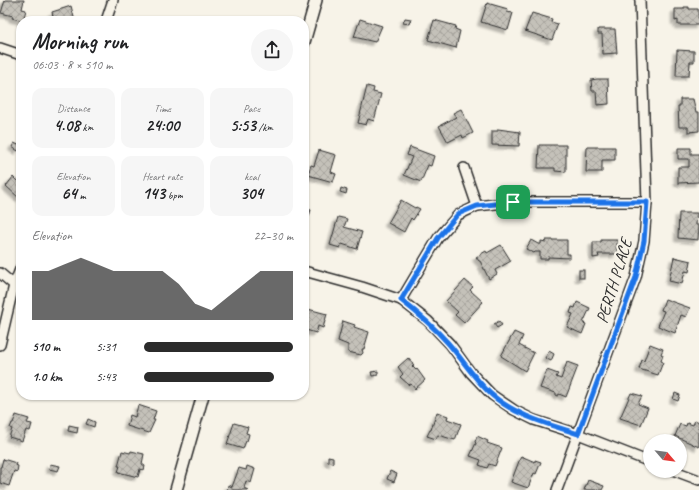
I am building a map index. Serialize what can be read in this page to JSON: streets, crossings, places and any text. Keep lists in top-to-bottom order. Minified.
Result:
{"streets":{"street":["PERTH PLACE"]},"north":"bottom right","page":{"heading":["Morning run","06:03 · 8 × 510 m"],"stats":[["Distance","4.08 km"],["Time","24:00"],["Pace","5:53 /km"],["Elevation","64 m"],["Heart rate","143 bpm"],["kcal","304"]],"chart":["Elevation","22–30 m"],"list":[{"name":"510 m","note":"5:31"},{"name":"1.0 km","note":"5:43"}]}}
